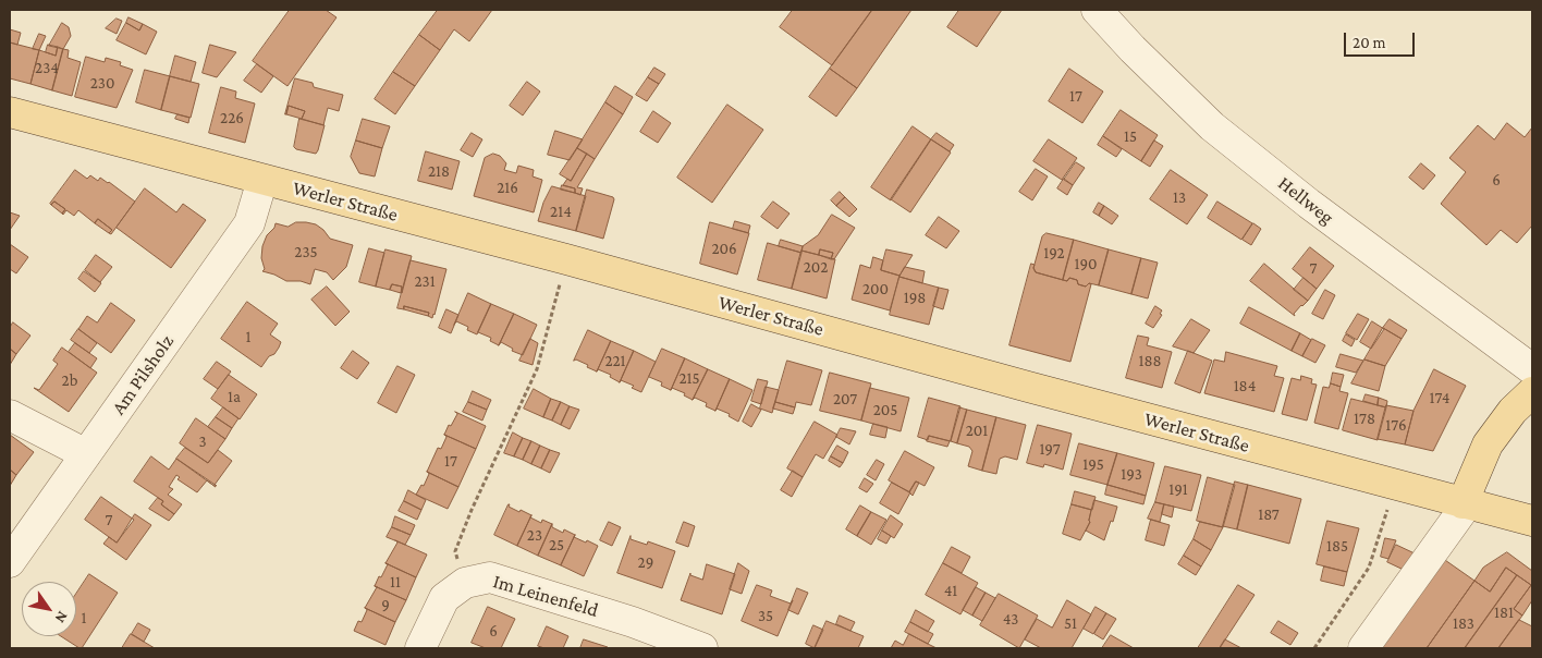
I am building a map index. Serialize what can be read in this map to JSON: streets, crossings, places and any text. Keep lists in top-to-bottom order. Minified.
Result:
{"streets":{"main road":["Werler Straße"],"street":["Hellweg","Am Pilsholz","Im Leinenfeld"]},"crossings":[["Werler Straße","Am Pilsholz"]],"house_numbers":["234","230","17","226","15","218","6","216","13","214","206","235","192","190","202","7","231","200","198","1","221","188","215","2b","184","1a","174","207","205","178","176","201","3","197","17","195","193","191","187","7","23","25","185","29","11","41","9","181","35","1","43","51","183","6"],"scale_bar":"20 m","north":"bottom right"}
